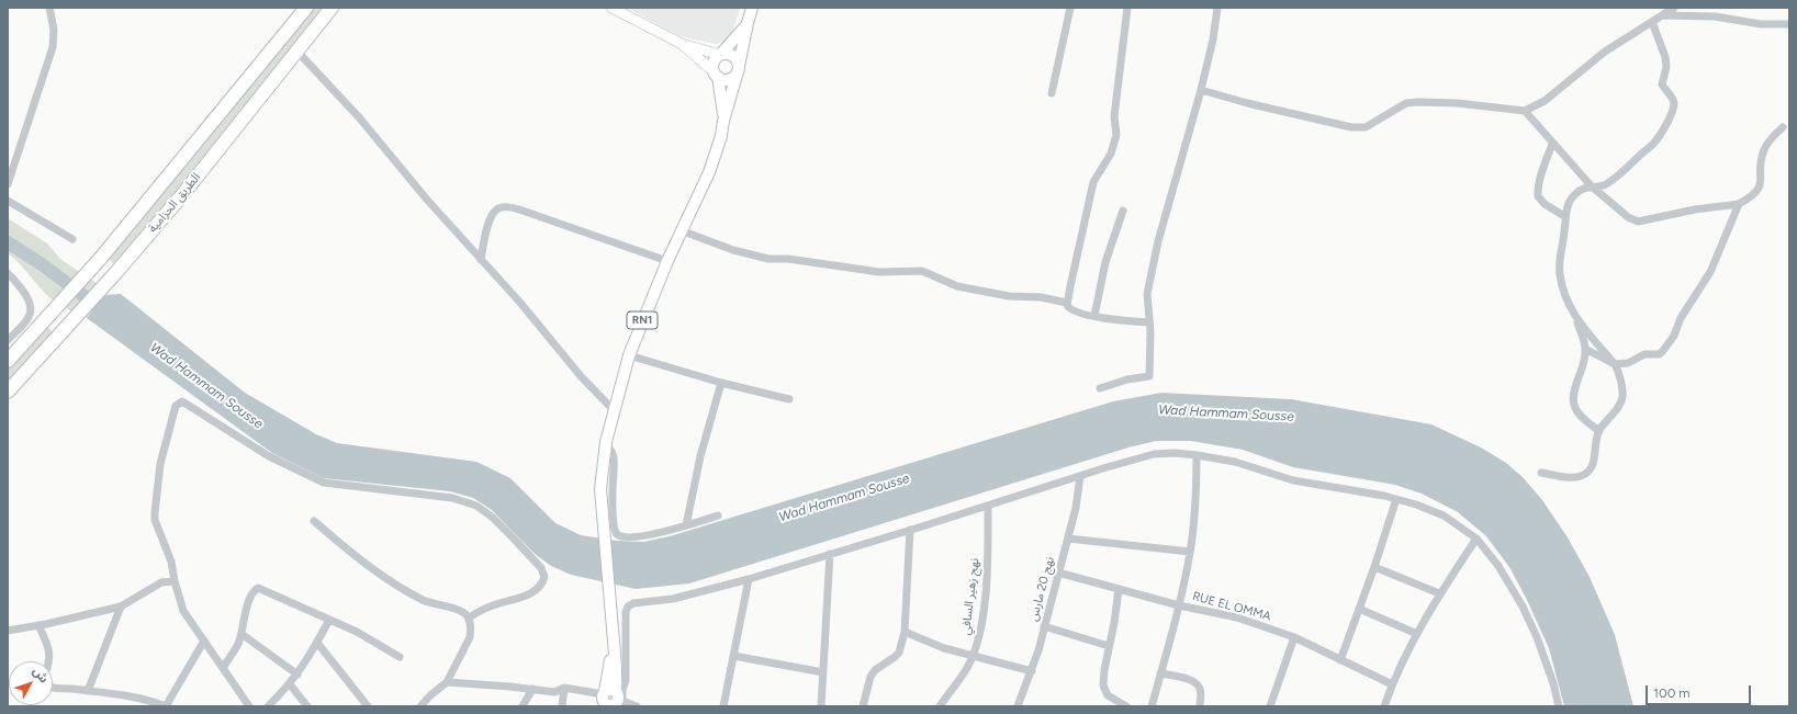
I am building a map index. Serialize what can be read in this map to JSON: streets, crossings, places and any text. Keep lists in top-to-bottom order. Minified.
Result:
{"streets":{"highway":["الطريق الحزامية"],"main road":["RN1"],"street":["نهج 20 مارس","نهج زهير السافي","RUE EL OMMA"]},"crossings":[["نهج 20 مارس","RUE EL OMMA"]],"water":["Wad Hammam Sousse"],"scale_bar":"100 m","north":"top right"}
